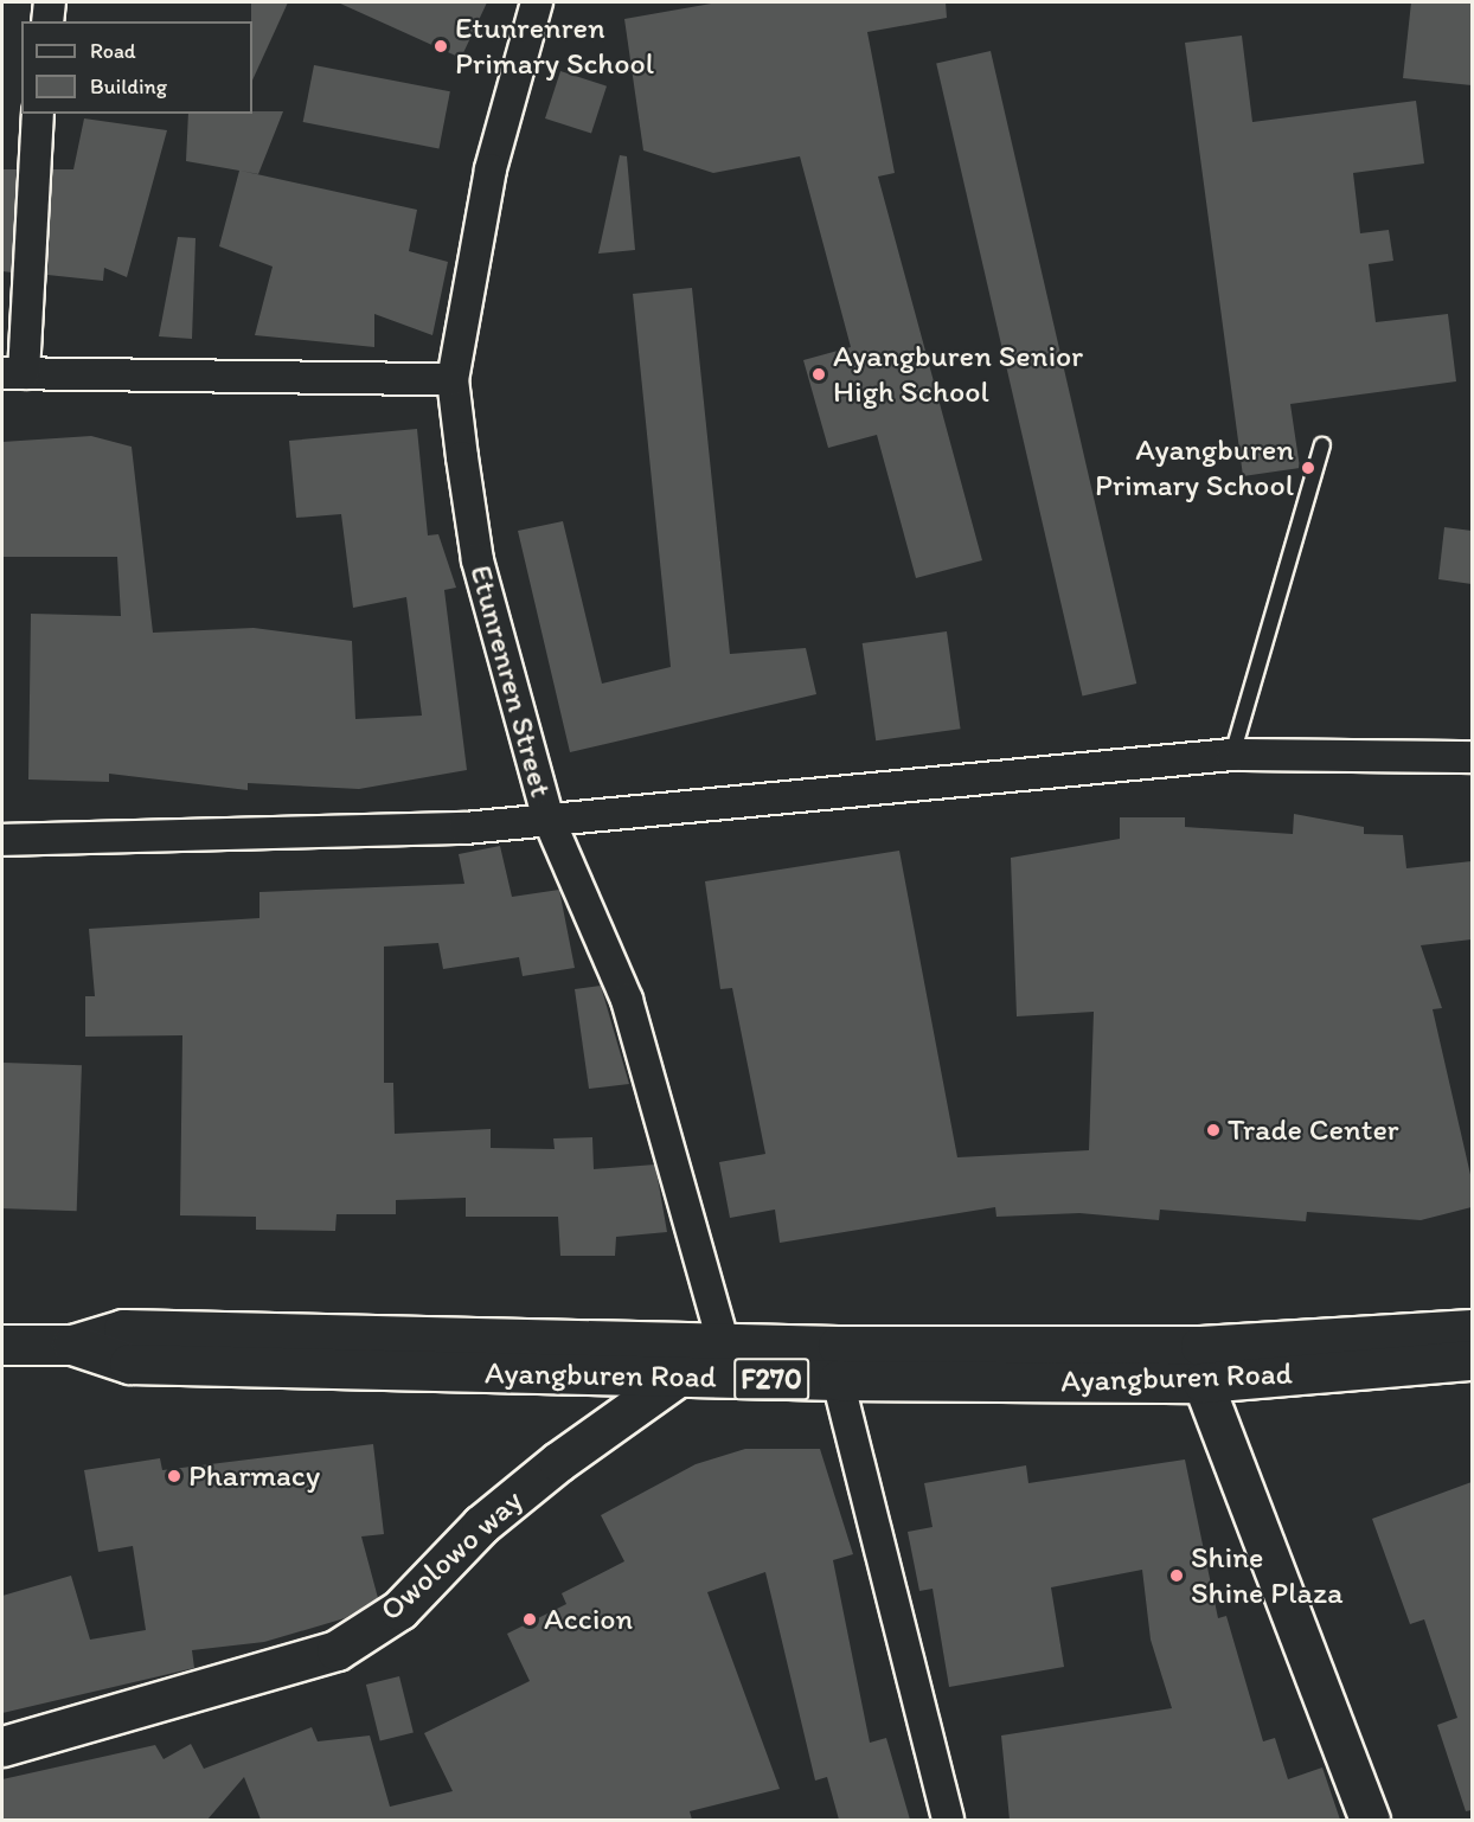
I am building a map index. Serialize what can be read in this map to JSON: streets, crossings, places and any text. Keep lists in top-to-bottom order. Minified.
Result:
{"streets":{"main road":["Ayangburen Road","F270","Owolowo way"],"street":["Etunrenren Street"]},"crossings":[["Etunrenren Street","Ayangburen Road"],["Ayangburen Road","Owolowo way"]],"places":["Etunrenren Primary School","Ayangburen Senior High School","Ayangburen Primary School","Trade Center","Pharmacy","Shine Shine Plaza","Accion"],"legend":["Road","Building"]}
